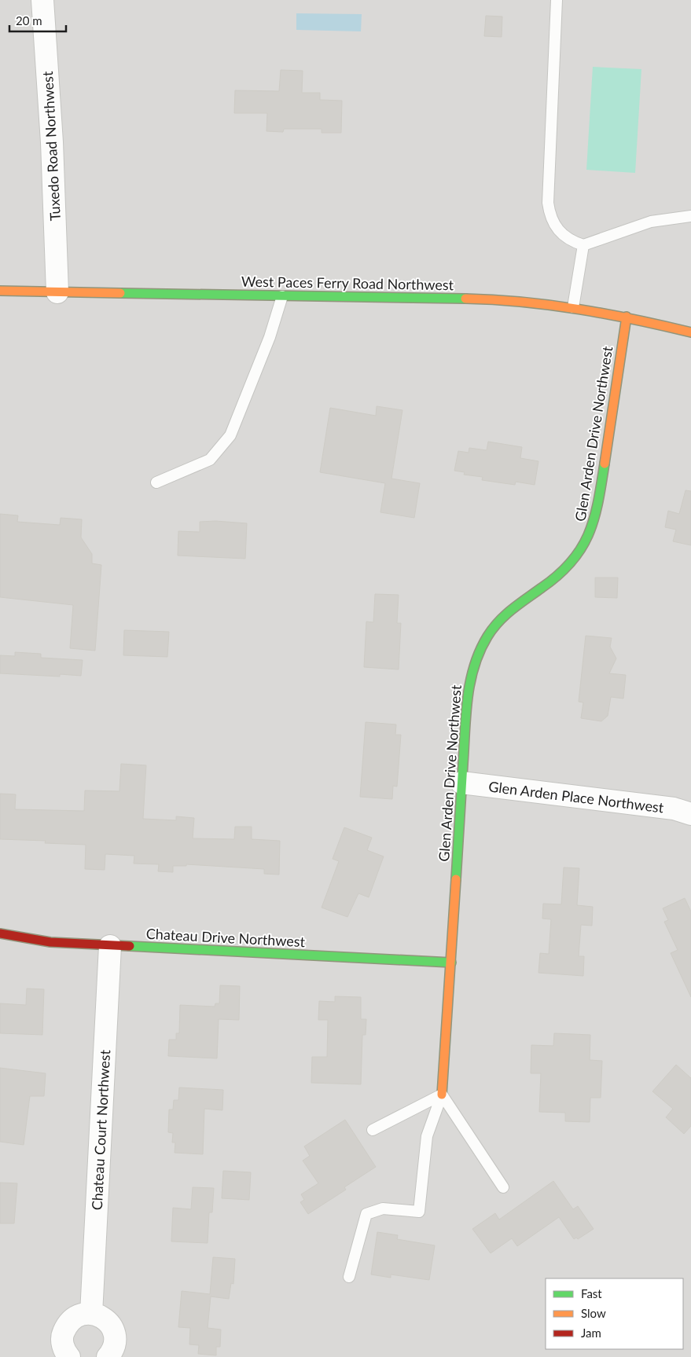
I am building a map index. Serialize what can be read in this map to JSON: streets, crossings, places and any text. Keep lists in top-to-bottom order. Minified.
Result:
{"streets":{"street":["Tuxedo Road Northwest","West Paces Ferry Road Northwest","Glen Arden Drive Northwest","Glen Arden Place Northwest","Chateau Drive Northwest","Chateau Court Northwest"]},"crossings":[["Tuxedo Road Northwest","West Paces Ferry Road Northwest"],["West Paces Ferry Road Northwest","Glen Arden Drive Northwest"],["Glen Arden Drive Northwest","Glen Arden Place Northwest"],["Glen Arden Drive Northwest","Chateau Drive Northwest"],["Chateau Drive Northwest","Chateau Court Northwest"]],"legend":["Fast","Slow","Jam"],"scale_bar":"20 m"}
